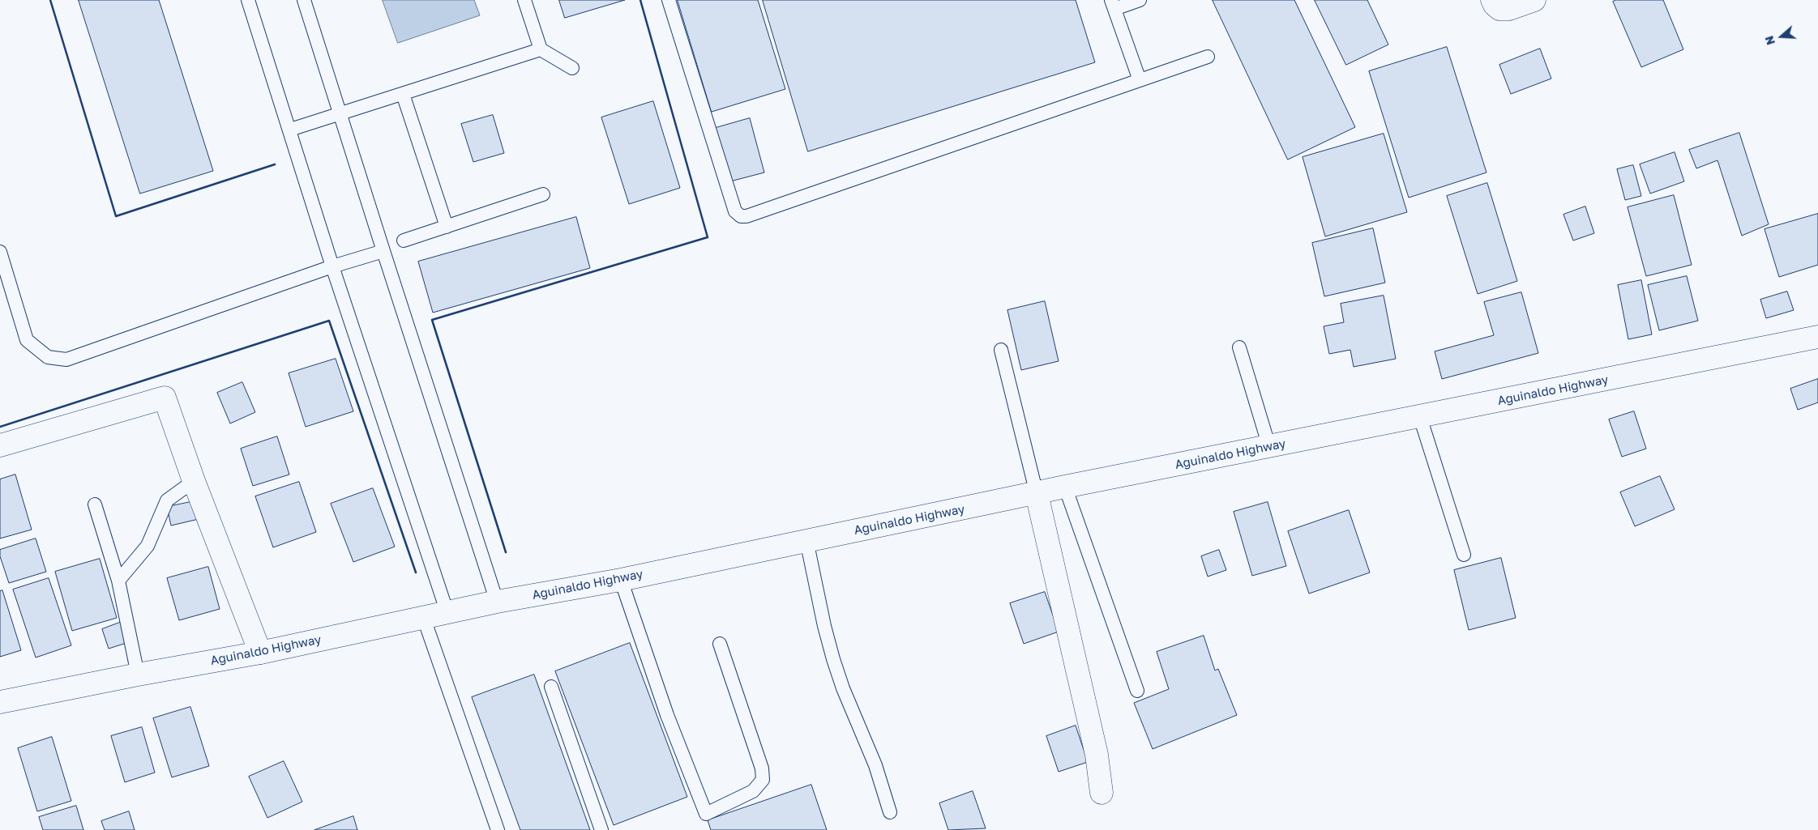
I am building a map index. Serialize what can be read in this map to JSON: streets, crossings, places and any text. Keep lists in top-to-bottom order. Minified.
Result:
{"streets":{"main road":["Aguinaldo Highway"]},"north":"left"}
